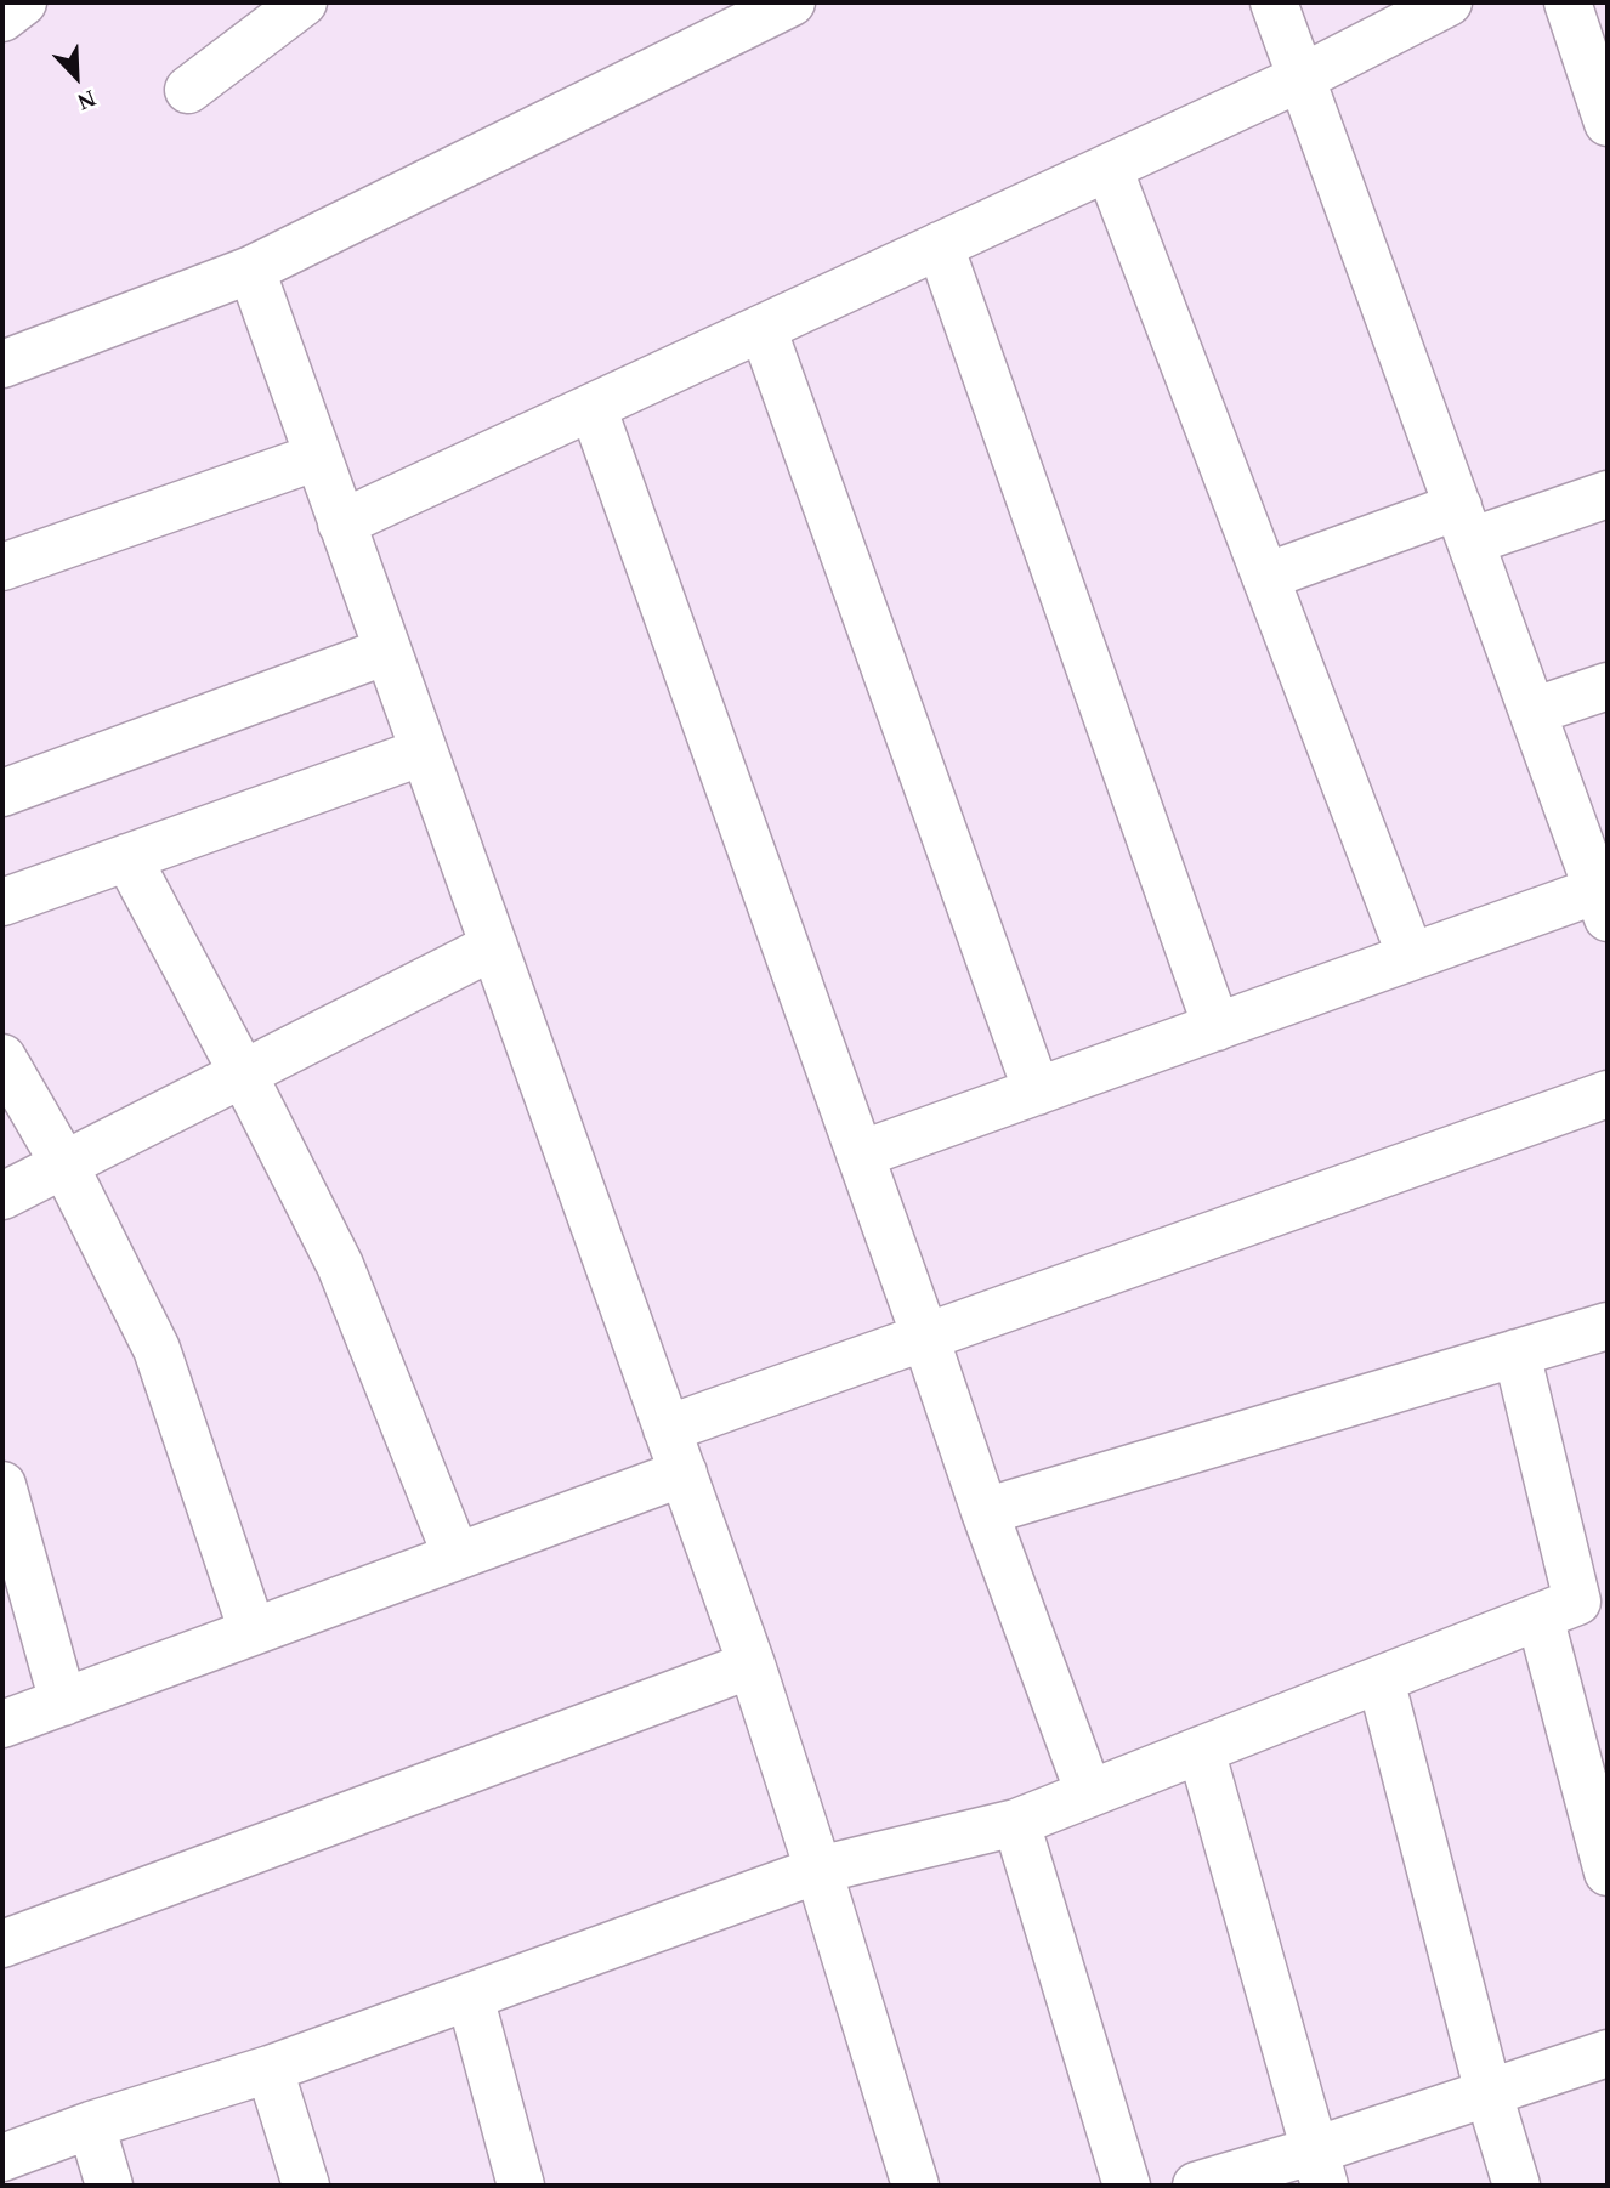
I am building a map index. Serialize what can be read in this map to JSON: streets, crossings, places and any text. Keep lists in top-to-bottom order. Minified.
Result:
{"north":"bottom right"}
